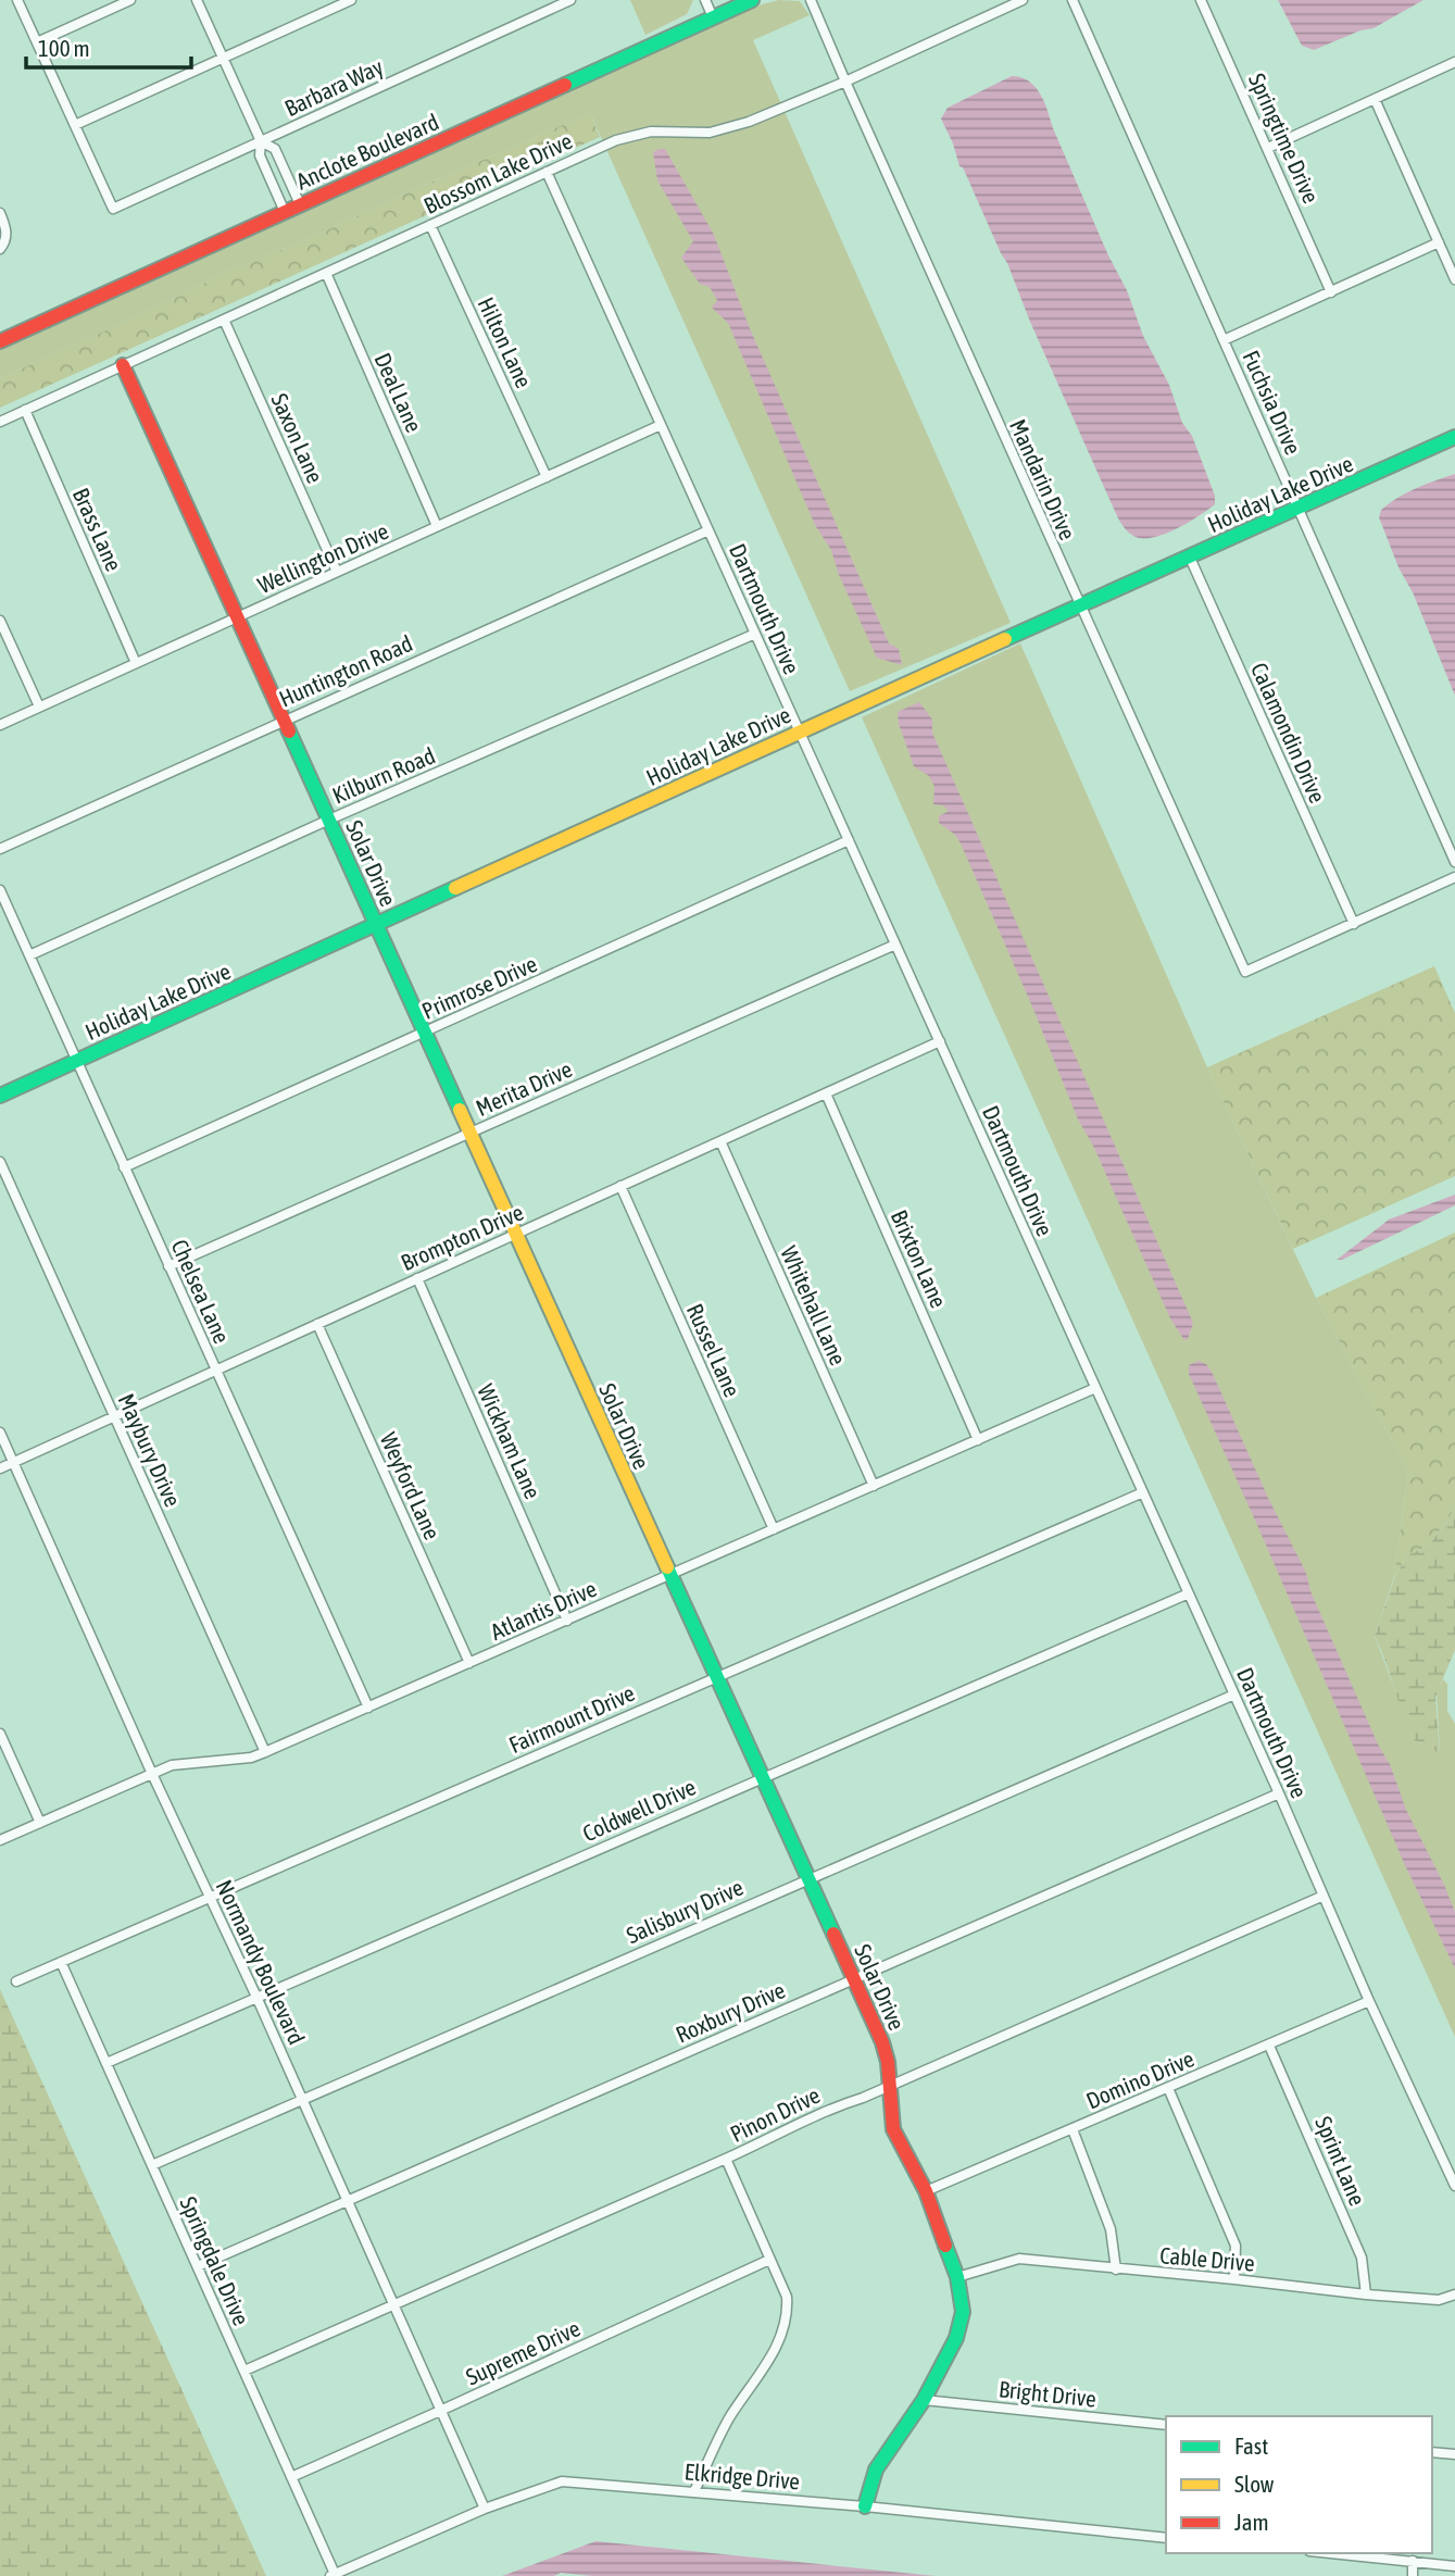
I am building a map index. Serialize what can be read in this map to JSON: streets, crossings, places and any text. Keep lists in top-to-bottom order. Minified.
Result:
{"streets":{"street":["Barbara Way","Springtime Drive","Anclote Boulevard","Blossom Lake Drive","Hilton Lane","Deal Lane","Fuchsia Drive","Saxon Lane","Mandarin Drive","Holiday Lake Drive","Brass Lane","Wellington Drive","Dartmouth Drive","Huntington Road","Calamondin Drive","Kilburn Road","Solar Drive","Primrose Drive","Merita Drive","Brompton Drive","Brixton Lane","Chelsea Lane","Whitehall Lane","Russel Lane","Wickham Lane","Maybury Drive","Weyford Lane","Atlantis Drive","Fairmount Drive","Coldwell Drive","Salisbury Drive","Normandy Boulevard","Roxbury Drive","Domino Drive","Pinon Drive","Sprint Lane","Cable Drive","Springdale Drive","Supreme Drive","Bright Drive","Elkridge Drive"]},"crossings":[["Blossom Lake Drive","Hilton Lane"],["Blossom Lake Drive","Deal Lane"],["Blossom Lake Drive","Saxon Lane"],["Blossom Lake Drive","Mandarin Drive"],["Blossom Lake Drive","Brass Lane"],["Blossom Lake Drive","Dartmouth Drive"],["Blossom Lake Drive","Solar Drive"],["Hilton Lane","Wellington Drive"],["Deal Lane","Wellington Drive"],["Fuchsia Drive","Holiday Lake Drive"],["Saxon Lane","Wellington Drive"],["Mandarin Drive","Holiday Lake Drive"],["Mandarin Drive","Calamondin Drive"],["Holiday Lake Drive","Dartmouth Drive"],["Holiday Lake Drive","Calamondin Drive"],["Holiday Lake Drive","Solar Drive"],["Holiday Lake Drive","Chelsea Lane"],["Brass Lane","Wellington Drive"],["Wellington Drive","Dartmouth Drive"],["Wellington Drive","Solar Drive"],["Dartmouth Drive","Huntington Road"],["Dartmouth Drive","Kilburn Road"],["Dartmouth Drive","Primrose Drive"],["Dartmouth Drive","Merita Drive"],["Dartmouth Drive","Brompton Drive"],["Dartmouth Drive","Atlantis Drive"],["Dartmouth Drive","Fairmount Drive"],["Dartmouth Drive","Coldwell Drive"],["Dartmouth Drive","Salisbury Drive"],["Dartmouth Drive","Roxbury Drive"],["Dartmouth Drive","Domino Drive"],["Dartmouth Drive","Pinon Drive"],["Huntington Road","Solar Drive"],["Kilburn Road","Solar Drive"],["Kilburn Road","Chelsea Lane"],["Solar Drive","Primrose Drive"],["Solar Drive","Merita Drive"],["Solar Drive","Brompton Drive"],["Solar Drive","Atlantis Drive"],["Solar Drive","Fairmount Drive"],["Solar Drive","Coldwell Drive"],["Solar Drive","Salisbury Drive"],["Solar Drive","Roxbury Drive"],["Solar Drive","Domino Drive"],["Solar Drive","Pinon Drive"],["Solar Drive","Cable Drive"],["Solar Drive","Bright Drive"],["Solar Drive","Elkridge Drive"],["Primrose Drive","Chelsea Lane"],["Merita Drive","Chelsea Lane"],["Brompton Drive","Brixton Lane"],["Brompton Drive","Chelsea Lane"],["Brompton Drive","Whitehall Lane"],["Brompton Drive","Russel Lane"],["Brompton Drive","Wickham Lane"],["Brompton Drive","Maybury Drive"],["Brompton Drive","Weyford Lane"],["Brompton Drive","Normandy Boulevard"],["Brixton Lane","Atlantis Drive"],["Chelsea Lane","Atlantis Drive"],["Whitehall Lane","Atlantis Drive"],["Russel Lane","Atlantis Drive"],["Wickham Lane","Atlantis Drive"],["Maybury Drive","Atlantis Drive"],["Weyford Lane","Atlantis Drive"],["Atlantis Drive","Normandy Boulevard"],["Fairmount Drive","Normandy Boulevard"],["Fairmount Drive","Springdale Drive"],["Coldwell Drive","Normandy Boulevard"],["Coldwell Drive","Springdale Drive"],["Salisbury Drive","Normandy Boulevard"],["Salisbury Drive","Springdale Drive"],["Normandy Boulevard","Roxbury Drive"],["Normandy Boulevard","Pinon Drive"],["Normandy Boulevard","Supreme Drive"],["Normandy Boulevard","Elkridge Drive"],["Roxbury Drive","Springdale Drive"],["Domino Drive","Sprint Lane"],["Pinon Drive","Springdale Drive"],["Sprint Lane","Cable Drive"],["Springdale Drive","Supreme Drive"],["Springdale Drive","Elkridge Drive"]],"legend":["Fast","Slow","Jam"],"scale_bar":"100 m"}
